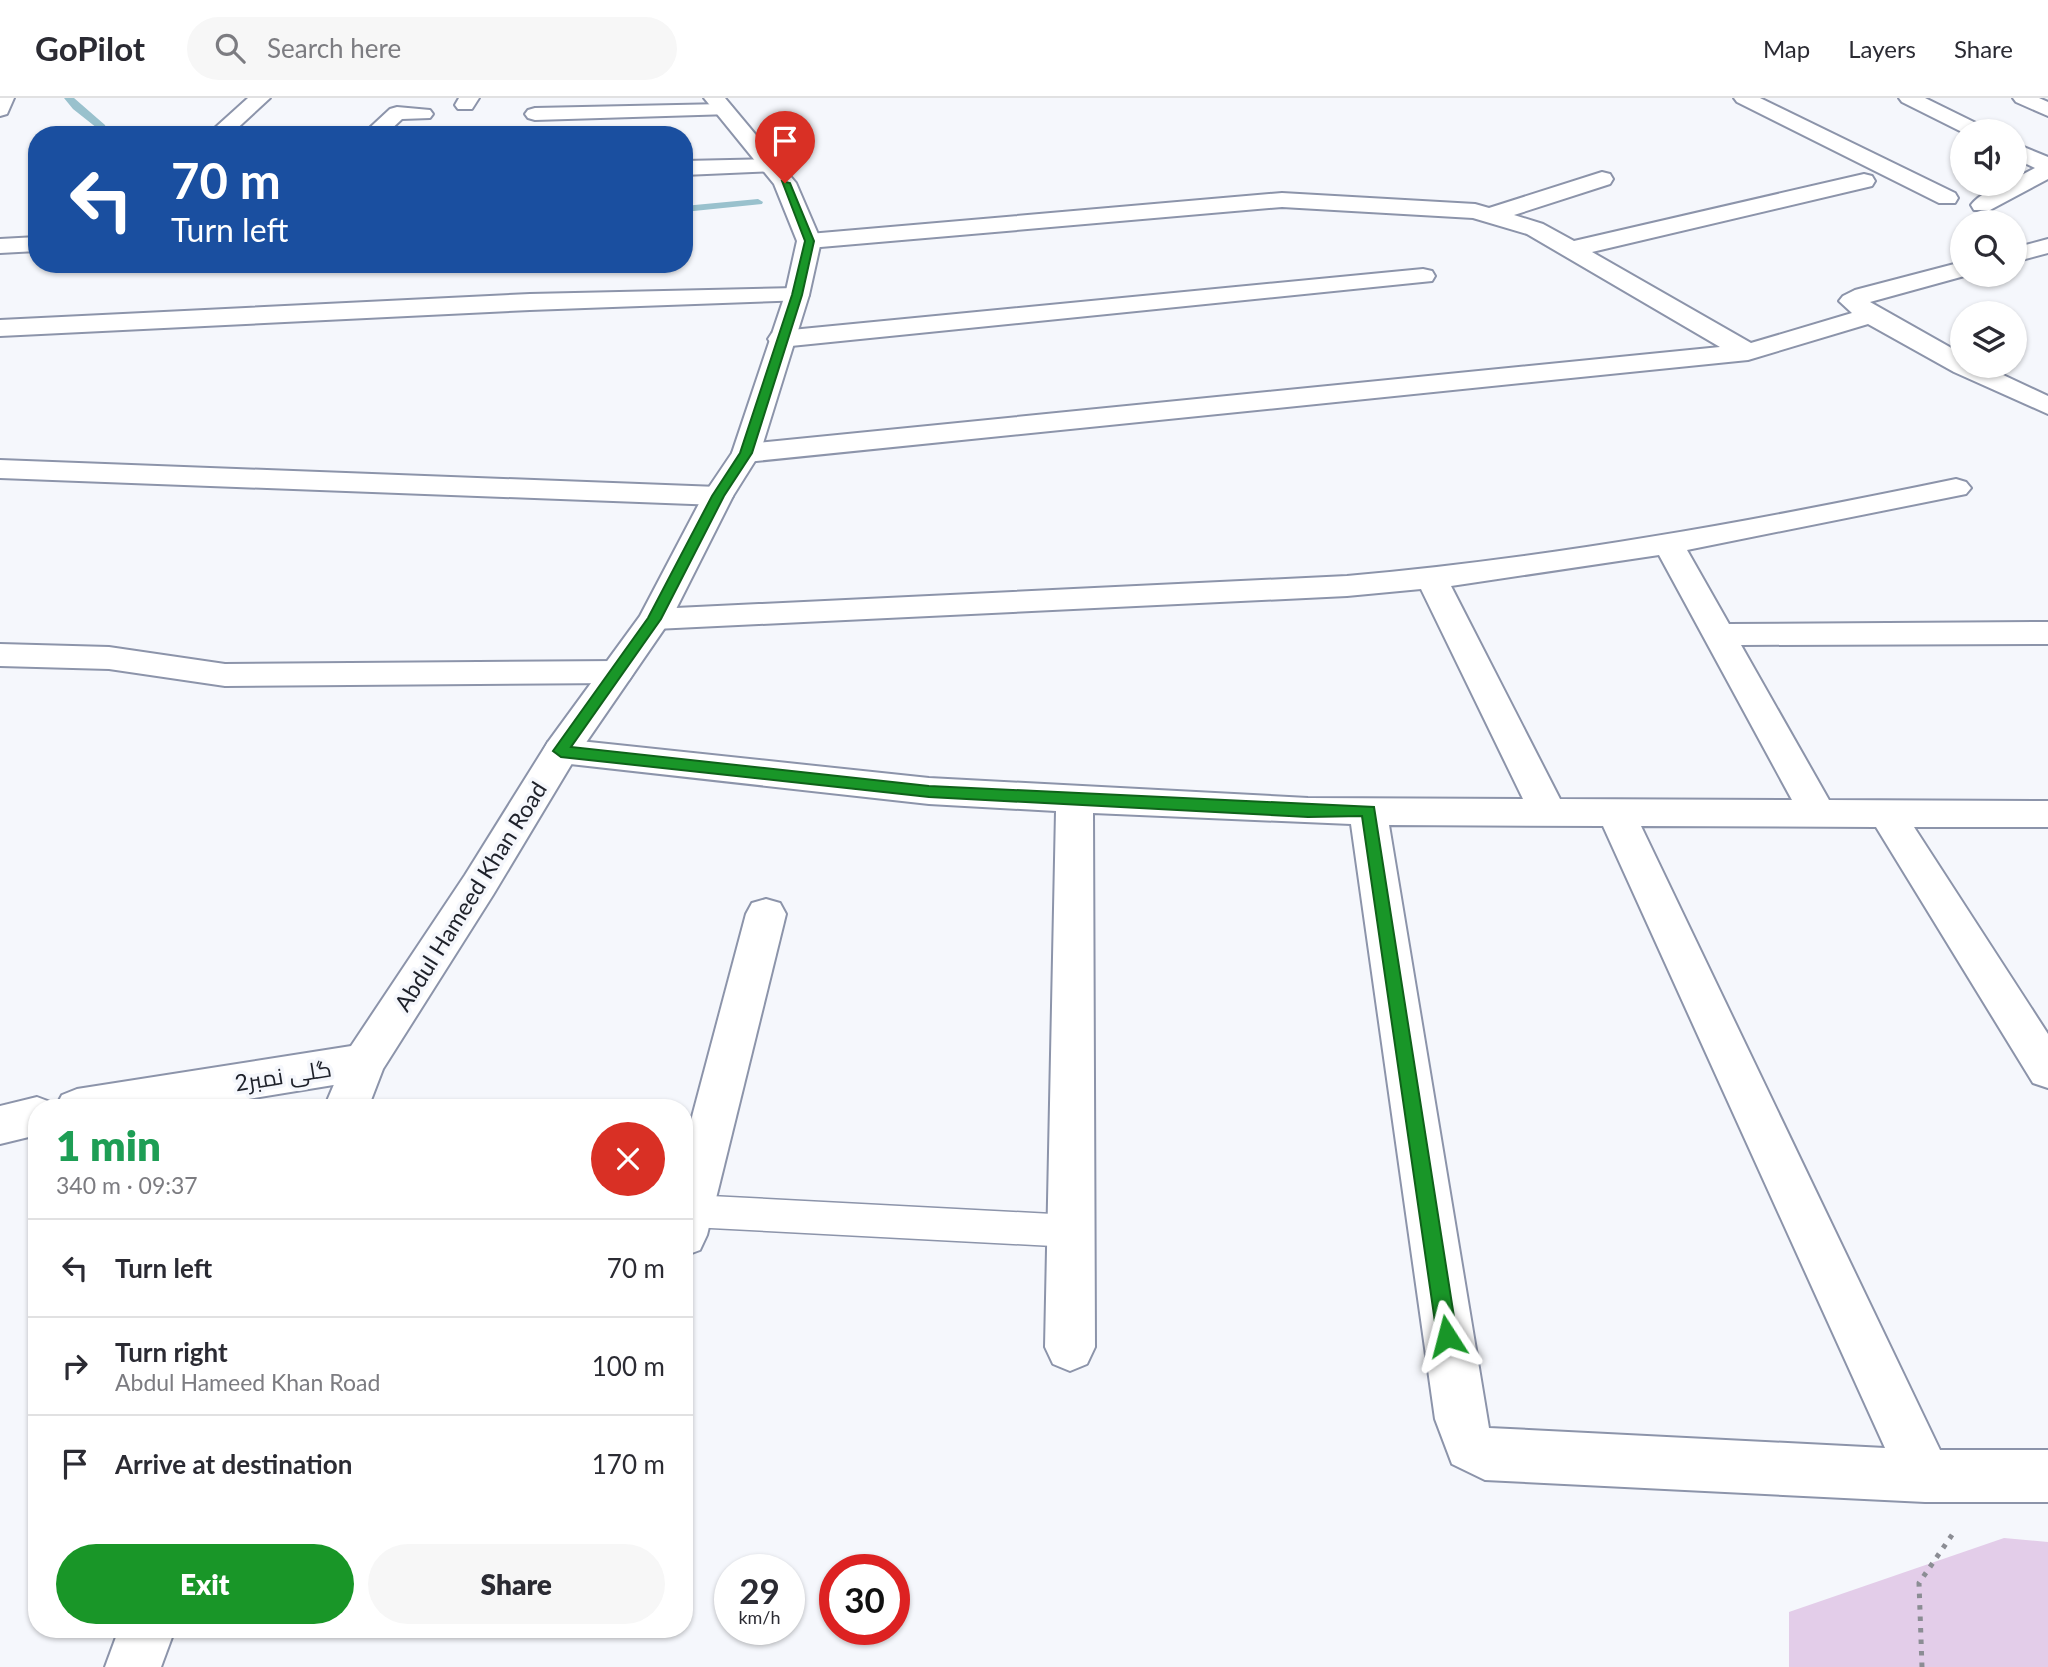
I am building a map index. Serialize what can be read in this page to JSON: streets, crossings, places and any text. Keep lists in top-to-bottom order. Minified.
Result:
{"streets":{"street":["Abdul Hameed Khan Road","گلی نمبر2"]},"crossings":[["Abdul Hameed Khan Road","گلی نمبر2"]],"page":{"header":"GoPilot","search":"Search here","nav":["Map","Layers","Share"],"turn":["70 m","Turn left"],"heading":["1 min","340 m · 09:37"],"list":[{"name":"Turn left","value":"70 m"},{"name":"Turn right","note":"Abdul Hameed Khan Road","value":"100 m"},{"name":"Arrive at destination","value":"170 m"}],"buttons":["Exit","Share"],"speed":"29 km/h","limit":"30"}}
